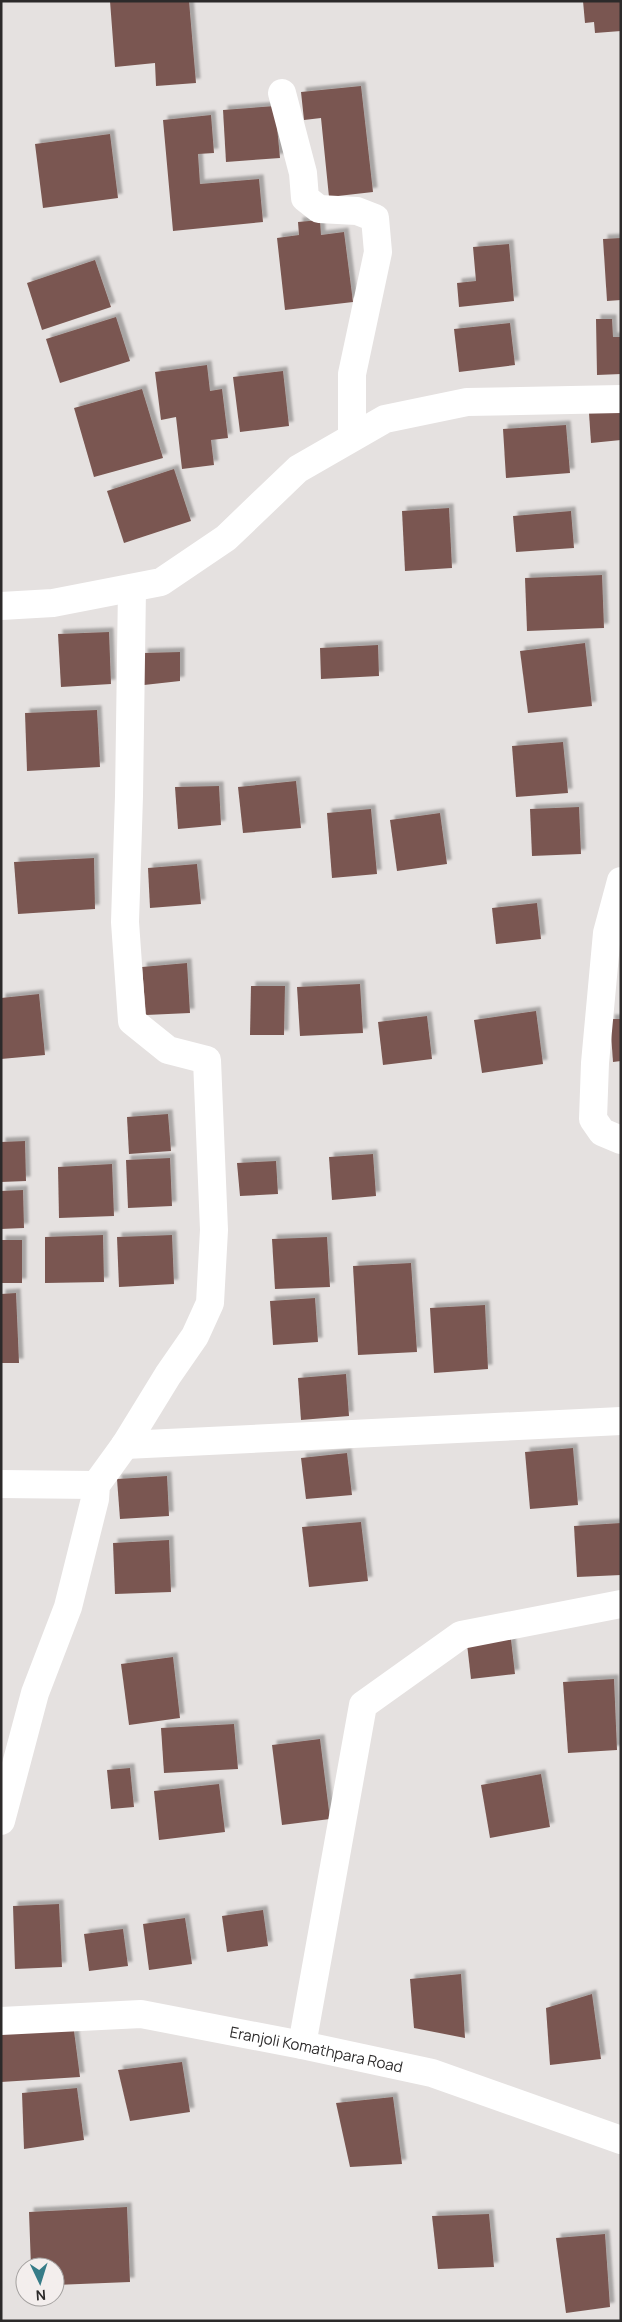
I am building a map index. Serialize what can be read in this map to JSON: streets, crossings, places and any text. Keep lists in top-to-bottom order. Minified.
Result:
{"streets":{"street":["Eranjoli Komathpara Road"]},"north":"bottom"}
